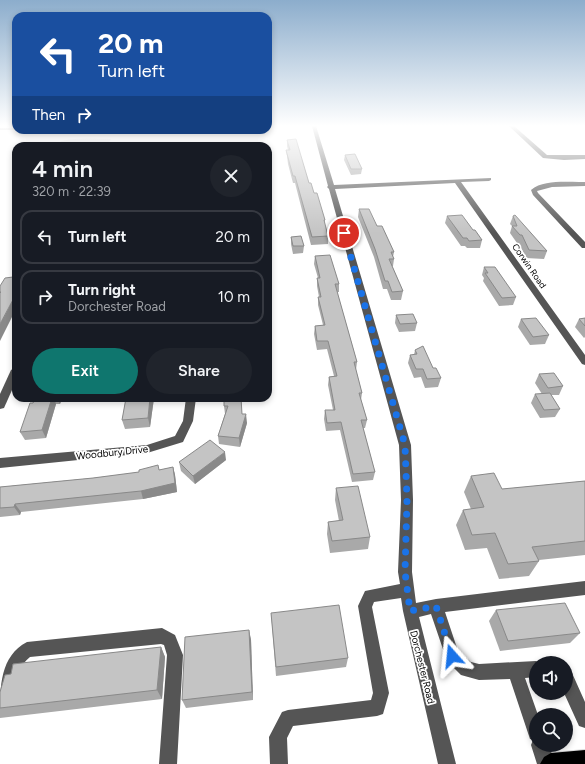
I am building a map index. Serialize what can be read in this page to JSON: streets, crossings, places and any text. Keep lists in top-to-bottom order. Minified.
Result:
{"streets":{"street":["Corwin Road","Woodbury Drive","Dorchester Road"]},"page":{"turn":["20 m","Turn left"],"then":"Then","heading":["4 min","320 m · 22:39"],"list":[{"name":"Turn left","value":"20 m"},{"name":"Turn right","note":"Dorchester Road","value":"10 m"}],"buttons":["Exit","Share"]}}
